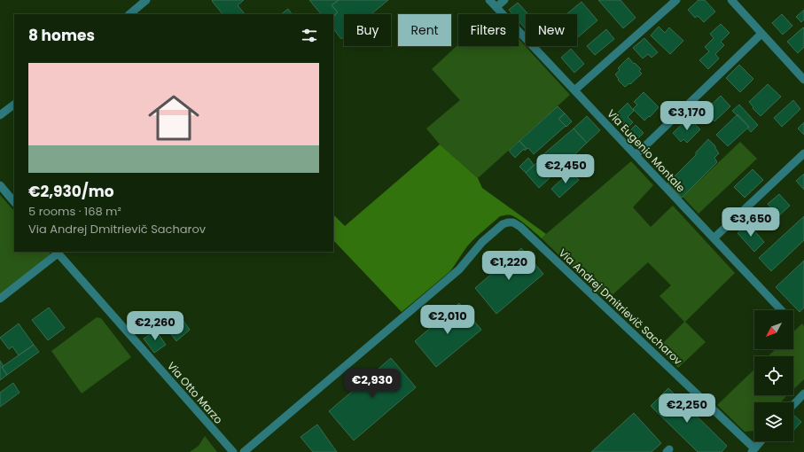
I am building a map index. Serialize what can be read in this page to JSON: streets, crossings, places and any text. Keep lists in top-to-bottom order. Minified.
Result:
{"streets":{"street":["Via Eugenio Montale","Via Andrej Dmitrievič Sacharov","Via Otto Marzo"]},"north":"bottom left","page":{"chip":["Buy","Rent","Filters","New"],"heading":"8 homes","list":[{"name":"€2,930/mo","note":"5 rooms · 168 m² · Via Andrej Dmitrievič Sacharov"}],"price":["€3,170","€2,450","€3,650","€1,220","€2,010","€2,260","€2,930","€2,250"]}}
